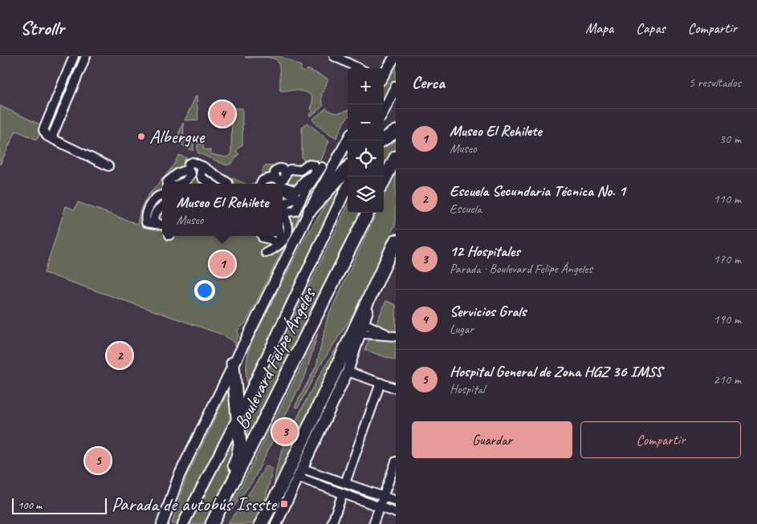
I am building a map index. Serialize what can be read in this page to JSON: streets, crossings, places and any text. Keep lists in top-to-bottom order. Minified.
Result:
{"streets":{"highway":["Boulevard Felipe Ángeles"]},"places":{"other":["Albergue"],"transit":["Parada de autobús Issste"]},"scale_bar":"100 m","page":{"header":"Strollr","nav":["Mapa","Capas","Compartir"],"heading":["Cerca","5 resultados"],"map_buttons":["+","−"],"pins":["4","1","2","3","5"],"list":[{"mark":"1","name":"Museo El Rehilete","note":"Museo","value":"30 m"},{"mark":"2","name":"Escuela Secundaria Técnica No. 1","note":"Escuela","value":"110 m"},{"mark":"3","name":"12 Hospitales","note":"Parada · Boulevard Felipe Ángeles","value":"170 m"},{"mark":"4","name":"Servicios Grals","note":"Lugar","value":"190 m"},{"mark":"5","name":"Hospital General de Zona HGZ 36 IMSS","note":"Hospital","value":"210 m"}],"popup":["Museo El Rehilete","Museo"],"buttons":["Guardar","Compartir"],"scale":"100 m"}}
